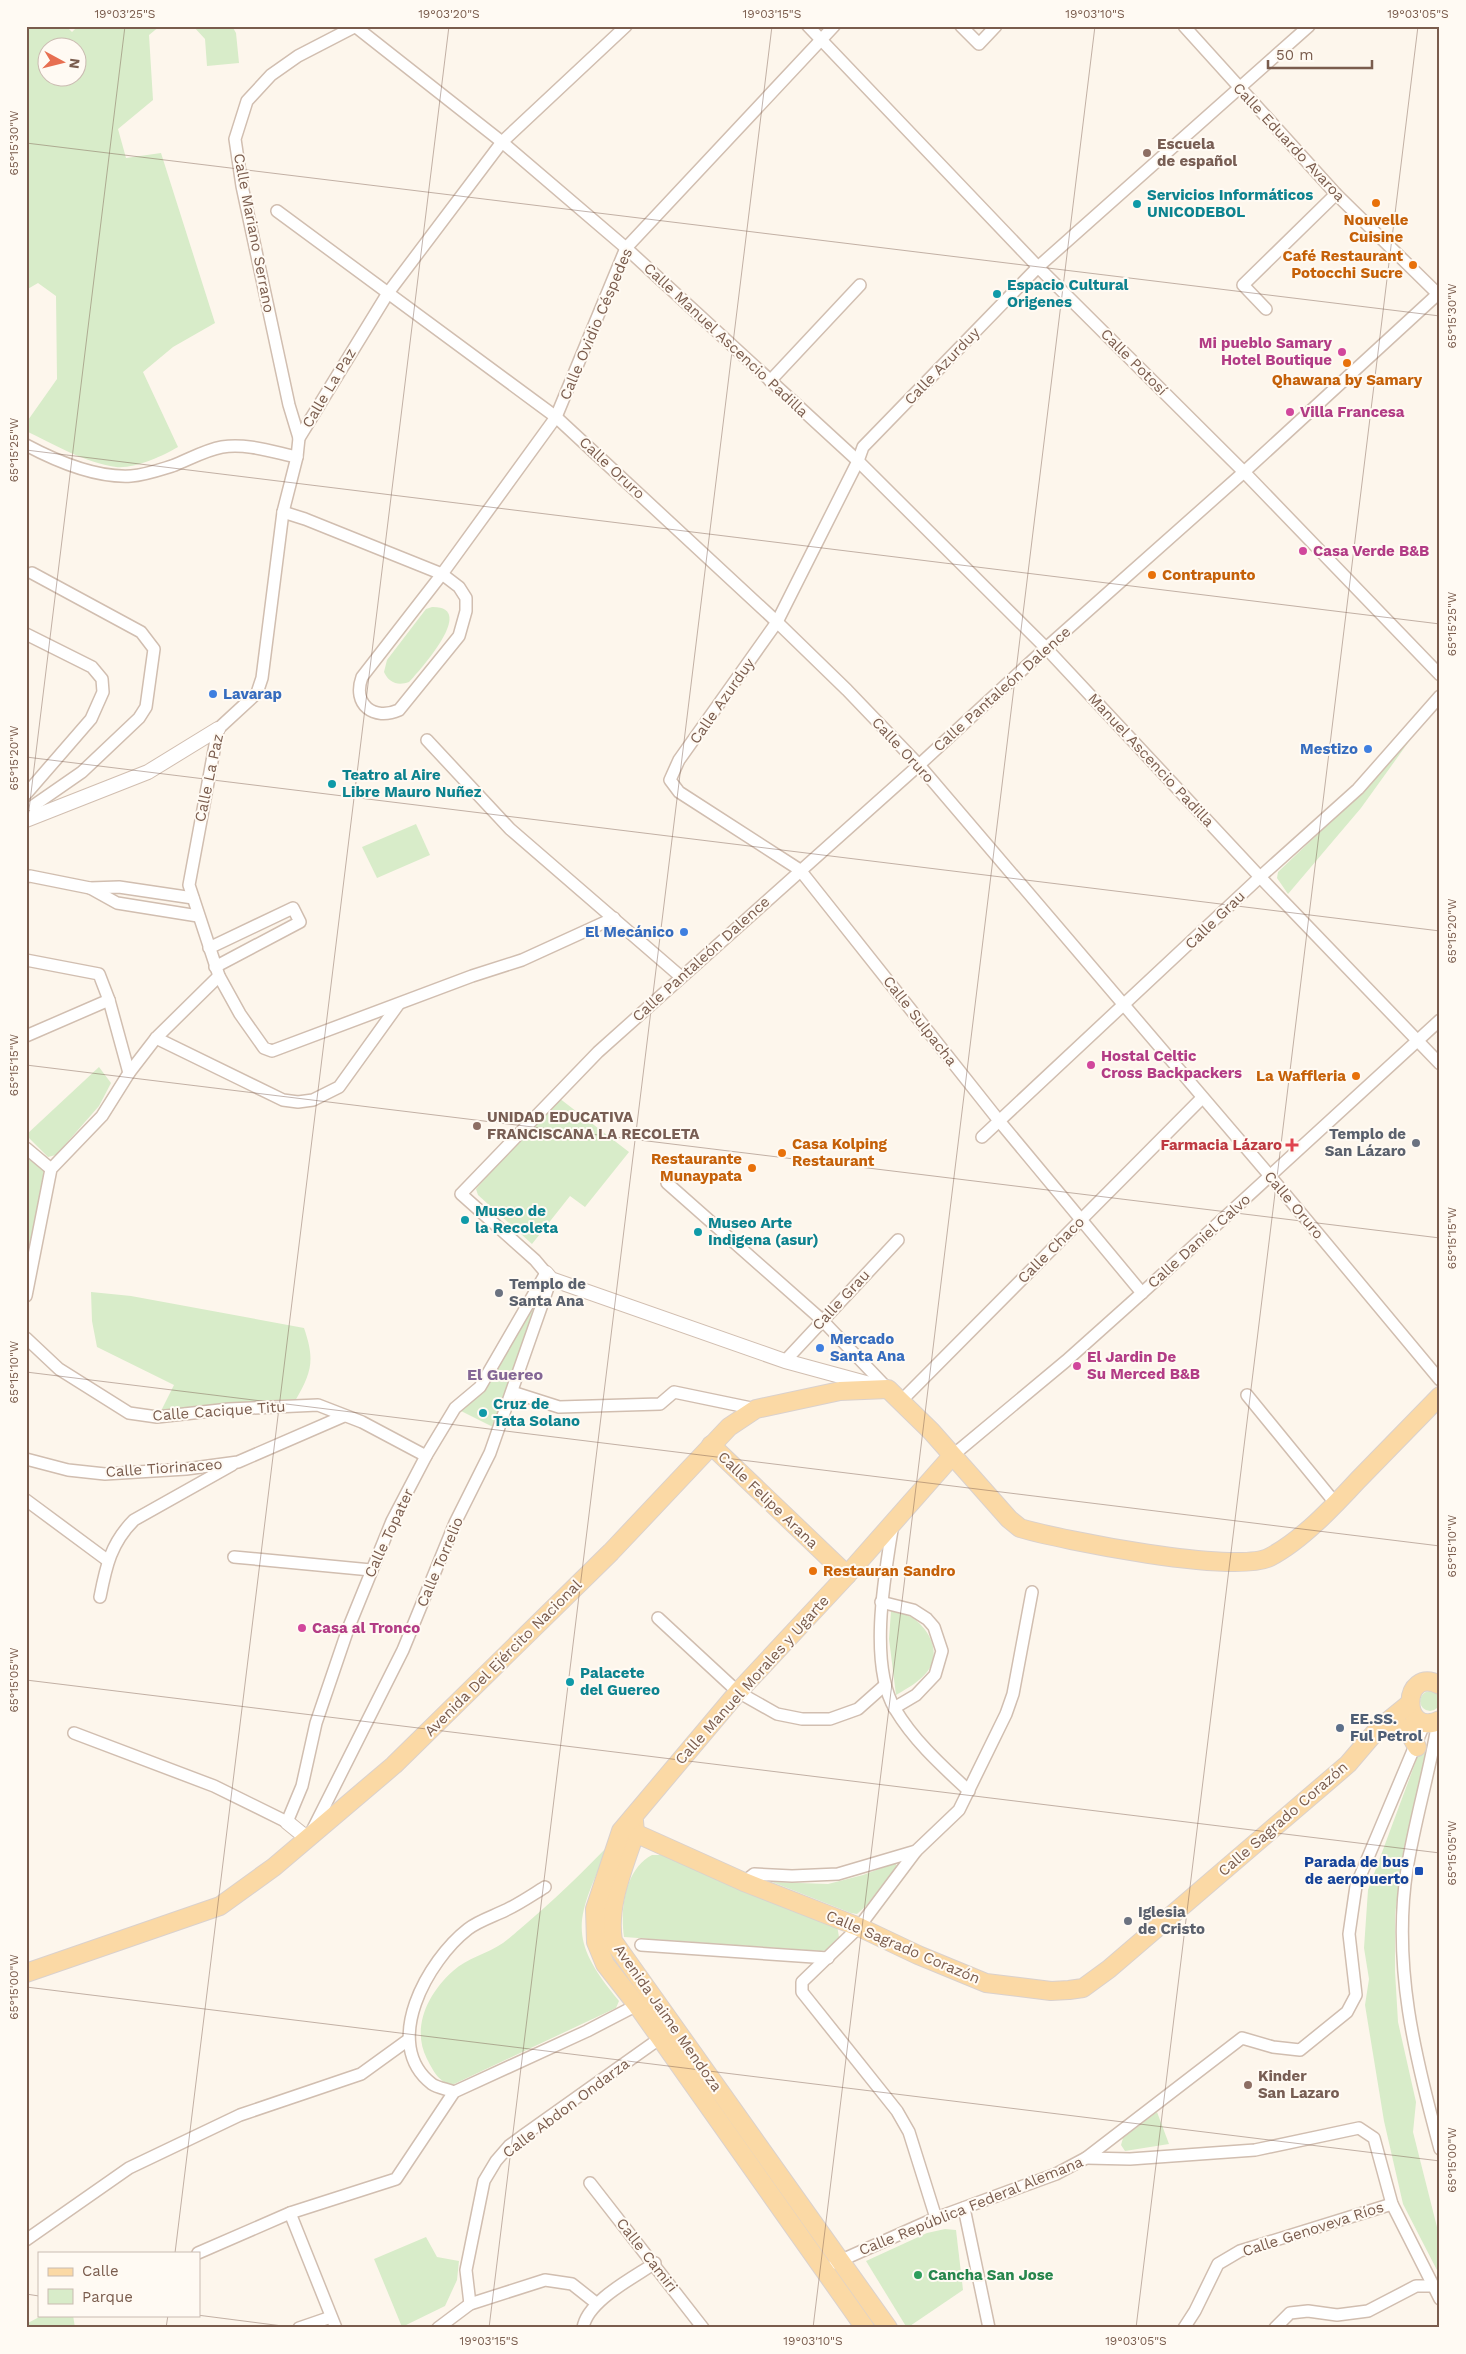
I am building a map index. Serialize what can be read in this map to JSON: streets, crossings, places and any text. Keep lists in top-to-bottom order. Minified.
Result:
{"streets":{"main road":["Calle Felipe Arana","Avenida Del Ejército Nacional","Calle Manuel Morales y Ugarte","Calle Sagrado Corazón","Avenida Jaime Mendoza"],"street":["Calle Eduardo Avaroa","Calle Mariano Serrano","Calle Ovidio Céspedes","Calle Manuel Ascencio Padilla","Calle Potosí","Calle Azurduy","Calle La Paz","Calle Oruro","Calle Pantaleón Dalence","Manuel Ascencio Padilla","Calle Grau","Calle Sulpacha","Calle Daniel Calvo","Calle Chaco","Calle Cacique Titu","Calle Tiorinaceo","Calle Topater","Calle Torrelio","Calle Abdon Ondarza","Calle República Federal Alemana","Calle Genoveva Ríos","Calle Camiri"]},"crossings":[["Calle Eduardo Avaroa","Calle Azurduy"],["Calle Eduardo Avaroa","Calle Pantaleón Dalence"],["Calle Mariano Serrano","Calle La Paz"],["Calle Ovidio Céspedes","Calle Manuel Ascencio Padilla"],["Calle Ovidio Céspedes","Calle Potosí"],["Calle Ovidio Céspedes","Calle Oruro"],["Calle Manuel Ascencio Padilla","Calle Azurduy"],["Calle Manuel Ascencio Padilla","Calle La Paz"],["Calle Manuel Ascencio Padilla","Manuel Ascencio Padilla"],["Calle Potosí","Calle Azurduy"],["Calle Potosí","Calle Pantaleón Dalence"],["Calle Azurduy","Calle Oruro"],["Calle Azurduy","Manuel Ascencio Padilla"],["Calle Azurduy","Calle Sulpacha"],["Calle La Paz","Calle Oruro"],["Calle Oruro","Calle Pantaleón Dalence"],["Calle Oruro","Calle Grau"],["Calle Oruro","Calle Daniel Calvo"],["Calle Oruro","Calle Chaco"],["Calle Pantaleón Dalence","Manuel Ascencio Padilla"],["Calle Pantaleón Dalence","Calle Sulpacha"],["Calle Pantaleón Dalence","Calle Topater"],["Calle Pantaleón Dalence","Calle Torrelio"],["Manuel Ascencio Padilla","Calle Grau"],["Manuel Ascencio Padilla","Calle Daniel Calvo"],["Calle Grau","Calle Sulpacha"],["Calle Sulpacha","Calle Daniel Calvo"],["Calle Sulpacha","Calle Chaco"],["Calle Daniel Calvo","Calle Manuel Morales y Ugarte"],["Calle Chaco","Avenida Del Ejército Nacional"],["Calle Cacique Titu","Calle Tiorinaceo"],["Calle Cacique Titu","Calle Topater"],["Calle Felipe Arana","Avenida Del Ejército Nacional"],["Calle Felipe Arana","Calle Manuel Morales y Ugarte"],["Calle Topater","Calle Torrelio"],["Calle Torrelio","Avenida Del Ejército Nacional"],["Calle Manuel Morales y Ugarte","Calle Sagrado Corazón"],["Calle Manuel Morales y Ugarte","Avenida Jaime Mendoza"],["Calle Sagrado Corazón","Avenida Jaime Mendoza"],["Avenida Jaime Mendoza","Calle Abdon Ondarza"],["Avenida Jaime Mendoza","Calle República Federal Alemana"],["Calle República Federal Alemana","Calle Genoveva Ríos"]],"districts":["El Guereo"],"places":{"other":["Escuela de español","Nouvelle Cuisine","Servicios Informáticos UNICODEBOL","Café Restaurant Potocchi Sucre","Espacio Cultural Origenes","Mi pueblo Samary Hotel Boutique","Qhawana by Samary","Villa Francesa","Casa Verde B&B","Contrapunto","Lavarap","Mestizo","Teatro al Aire Libre Mauro Nuñez","El Mecánico","Hostal Celtic Cross Backpackers","La Waffleria","UNIDAD EDUCATIVA FRANCISCANA LA RECOLETA","Templo de San Lázaro","Casa Kolping Restaurant","Restaurante Munaypata","Museo de la Recoleta","Museo Arte Indigena (asur)","Templo de Santa Ana","Mercado Santa Ana","El Jardin De Su Merced B&B","Cruz de Tata Solano","Restauran Sandro","Casa al Tronco","Palacete del Guereo","EE.SS. Ful Petrol","Iglesia de Cristo","Kinder San Lazaro","Cancha San Jose"],"health":["Farmacia Lázaro"],"transit":["Parada de bus de aeropuerto"]},"legend":["Calle","Parque"],"scale_bar":"50 m","north":"right","coordinates":["19°03'25\"S","19°03'20\"S","19°03'15\"S","19°03'10\"S","19°03'05\"S","65°15'30\"W","65°15'25\"W","65°15'20\"W","65°15'15\"W","65°15'10\"W","65°15'05\"W","65°15'00\"W"]}
